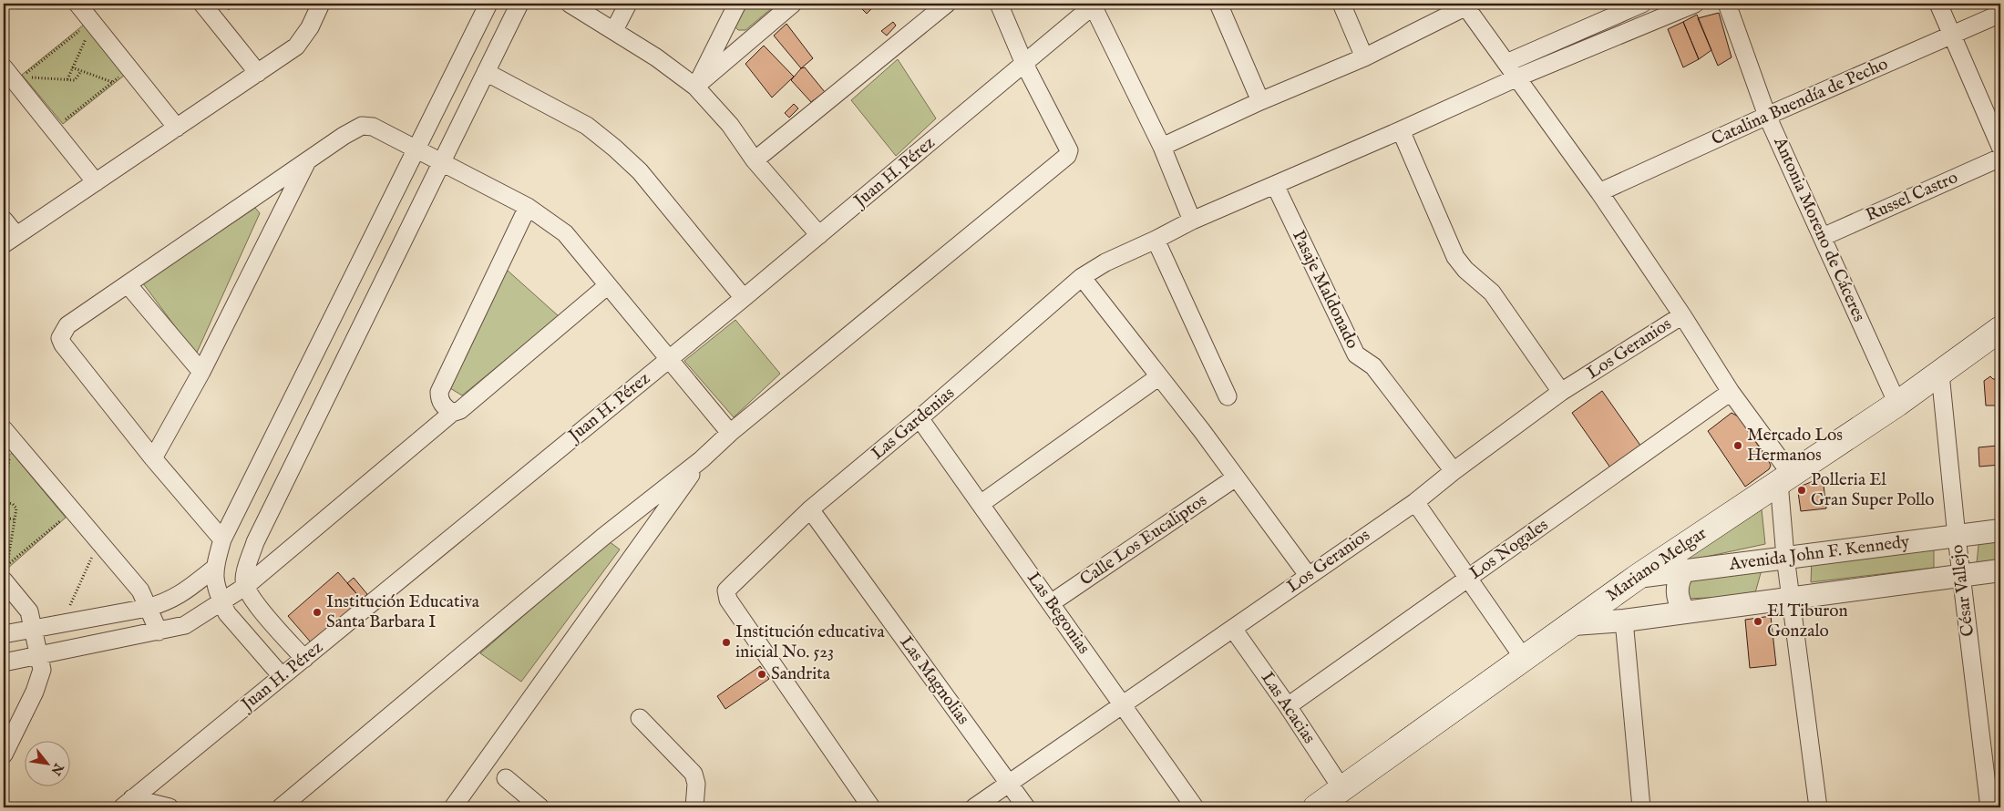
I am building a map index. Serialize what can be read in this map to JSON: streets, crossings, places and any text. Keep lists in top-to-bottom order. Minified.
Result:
{"streets":{"main road":["Mariano Melgar"],"street":["Catalina Buendía de Pecho","Juan H. Pérez","Russel Castro","Antonia Moreno de Cáceres","Pasaje Maldonado","Los Geranios","Las Gardenias","Calle Los Eucaliptos","Los Nogales","Avenida John F. Kennedy","César Vallejo","Las Begonias","Las Magnolias","Las Acacias"]},"crossings":[["Catalina Buendía de Pecho","Antonia Moreno de Cáceres"],["Russel Castro","Antonia Moreno de Cáceres"],["Antonia Moreno de Cáceres","Mariano Melgar"],["Pasaje Maldonado","Los Geranios"],["Pasaje Maldonado","Las Gardenias"],["Los Geranios","Las Begonias"],["Los Geranios","Las Magnolias"],["Los Geranios","Las Acacias"],["Las Gardenias","Las Begonias"],["Las Gardenias","Las Magnolias"],["Calle Los Eucaliptos","Las Begonias"],["Los Nogales","Las Acacias"],["Avenida John F. Kennedy","Mariano Melgar"],["Avenida John F. Kennedy","César Vallejo"],["Mariano Melgar","César Vallejo"],["Mariano Melgar","Las Acacias"]],"places":["Mercado Los Hermanos","Polleria El Gran Super Pollo","Institución Educativa Santa Barbara I","El Tiburon Gonzalo","Institución educativa inicial No. 523","Sandrita"],"north":"bottom right"}
